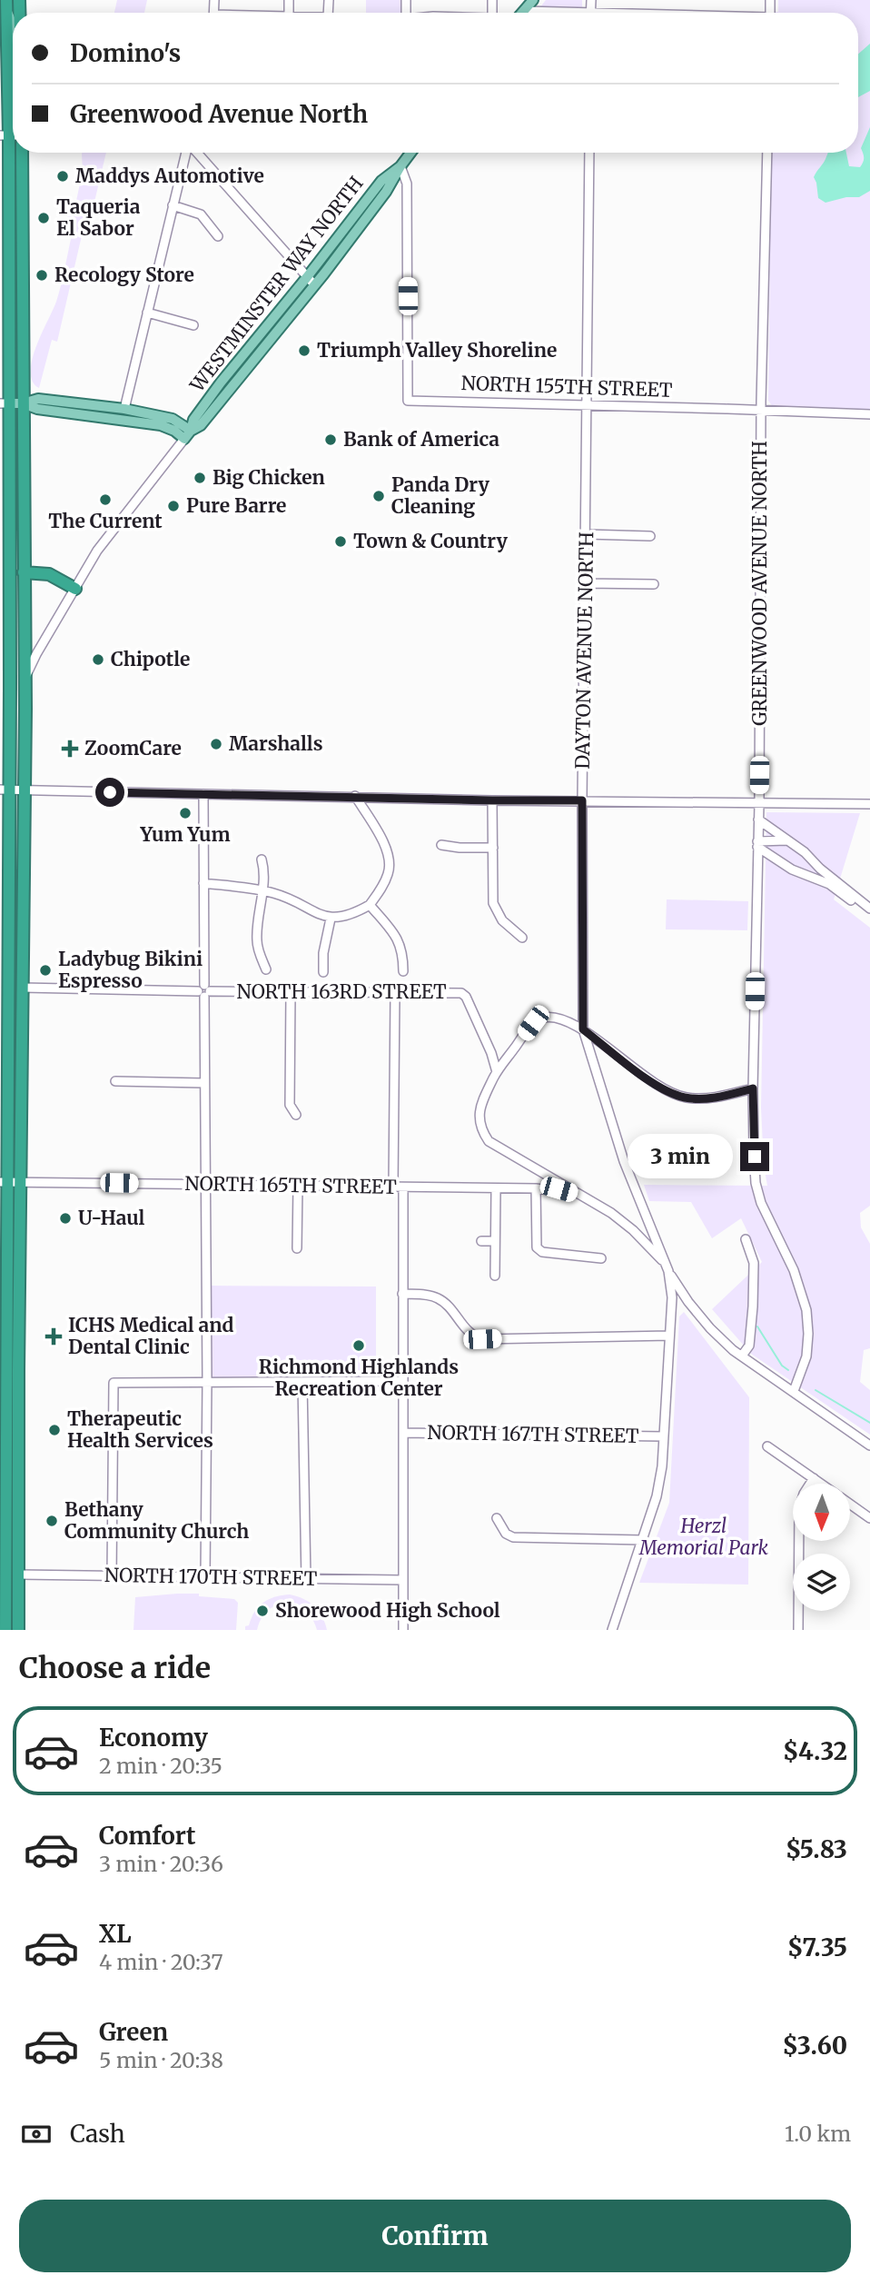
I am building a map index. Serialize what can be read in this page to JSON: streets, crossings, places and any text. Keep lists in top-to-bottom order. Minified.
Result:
{"streets":{"main road":["WESTMINSTER WAY NORTH"],"street":["NORTH 155TH STREET","GREENWOOD AVENUE NORTH","DAYTON AVENUE NORTH","NORTH 163RD STREET","NORTH 165TH STREET","NORTH 167TH STREET","NORTH 170TH STREET"]},"crossings":[["WESTMINSTER WAY NORTH","NORTH 155TH STREET"],["NORTH 155TH STREET","GREENWOOD AVENUE NORTH"],["NORTH 155TH STREET","DAYTON AVENUE NORTH"],["DAYTON AVENUE NORTH","NORTH 167TH STREET"]],"parks":["Herzl Memorial Park"],"places":{"other":["Maddys Automotive","Taqueria El Sabor","Recology Store","Triumph Valley Shoreline","Bank of America","Big Chicken","Panda Dry Cleaning","The Current","Pure Barre","Town & Country","Chipotle","Marshalls","Yum Yum","Ladybug Bikini Espresso","U-Haul","Richmond Highlands Recreation Center","Therapeutic Health Services","Bethany Community Church","Shorewood High School"],"health":["ZoomCare","ICHS Medical and Dental Clinic"]},"north":"bottom","page":{"banner":["Domino's","Greenwood Avenue North"],"bubble":"3 min","heading":"Choose a ride","list":[{"name":"Economy","note":"2 min · 20:35","value":"$4.32"},{"name":"Comfort","note":"3 min · 20:36","value":"$5.83"},{"name":"XL","note":"4 min · 20:37","value":"$7.35"},{"name":"Green","note":"5 min · 20:38","value":"$3.60"}],"pay":["Cash","1.0 km"],"buttons":"Confirm"}}
